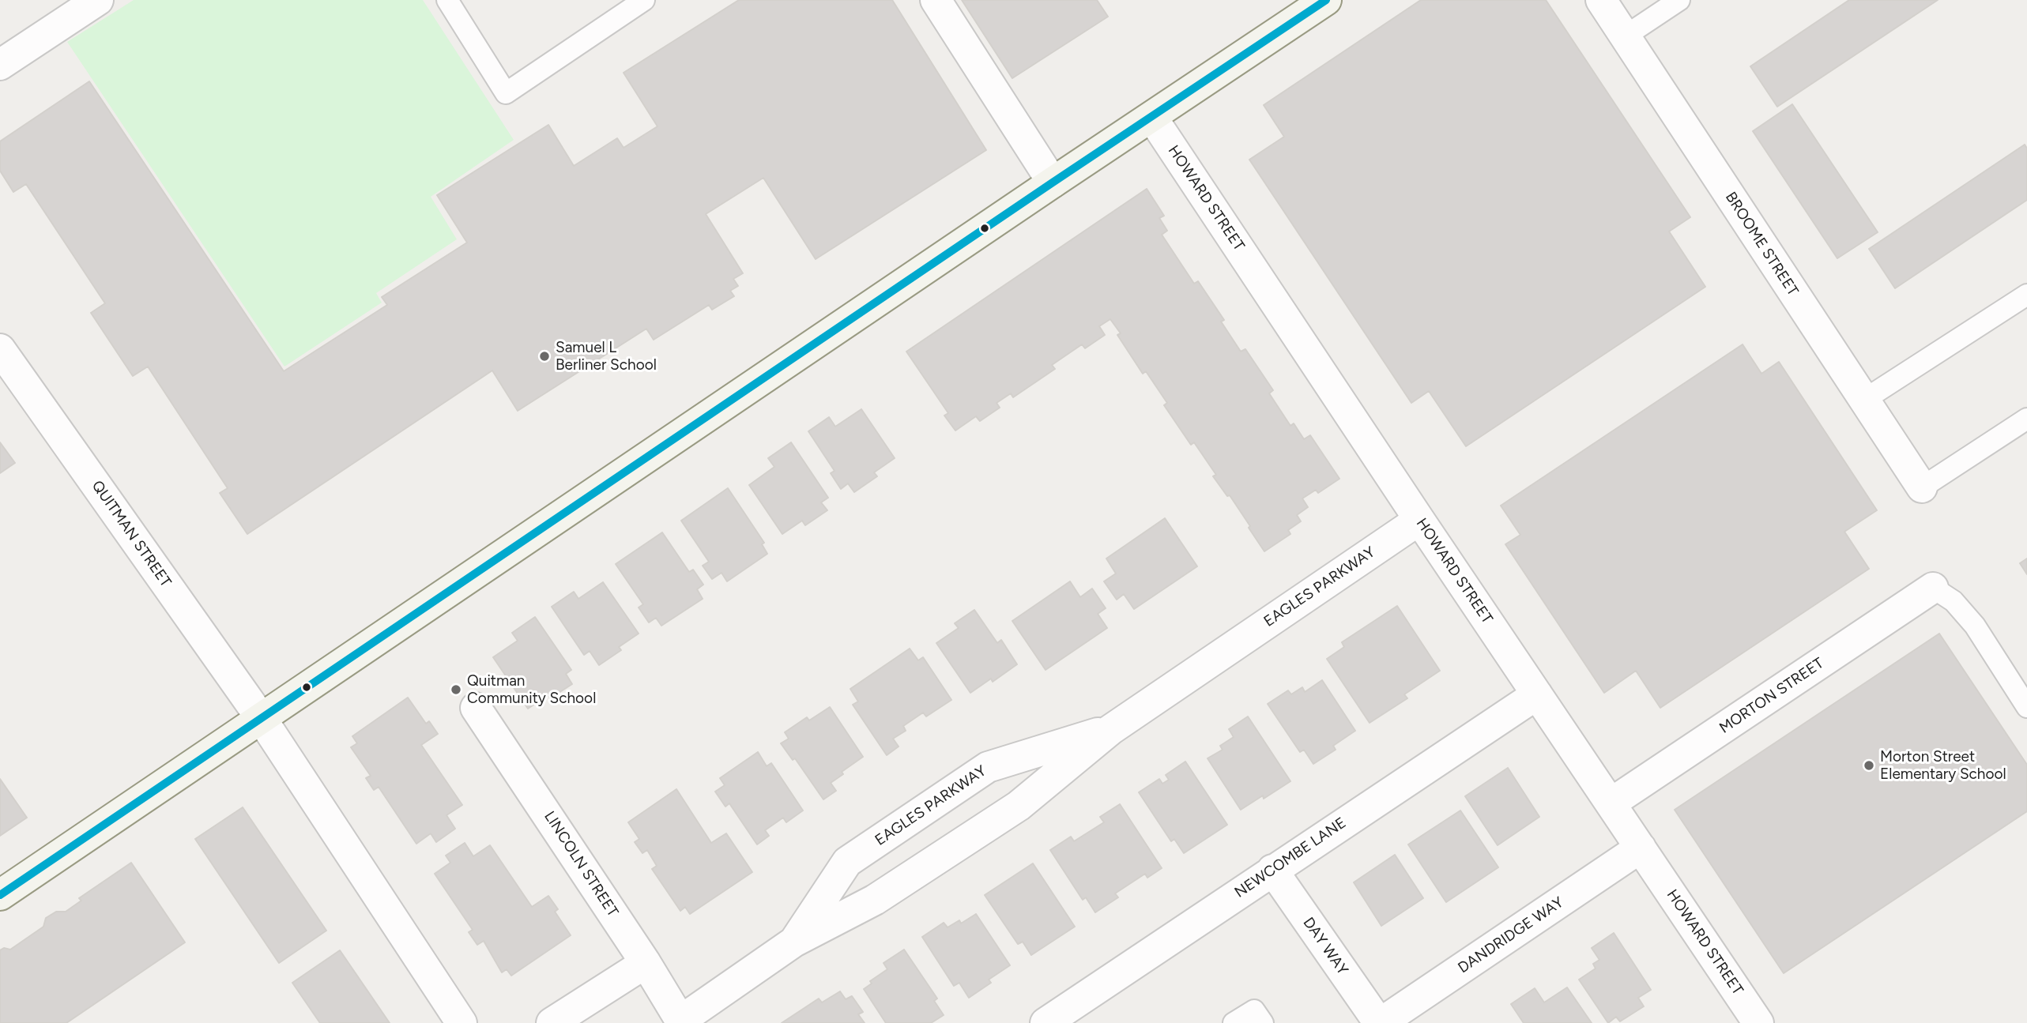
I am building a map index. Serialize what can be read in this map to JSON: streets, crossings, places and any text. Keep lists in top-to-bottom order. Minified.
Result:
{"streets":{"street":["HOWARD STREET","BROOME STREET","QUITMAN STREET","EAGLES PARKWAY","MORTON STREET","NEWCOMBE LANE","LINCOLN STREET","DANDRIDGE WAY","DAY WAY"]},"crossings":[["HOWARD STREET","EAGLES PARKWAY"],["HOWARD STREET","MORTON STREET"],["HOWARD STREET","NEWCOMBE LANE"],["HOWARD STREET","DANDRIDGE WAY"],["EAGLES PARKWAY","LINCOLN STREET"],["NEWCOMBE LANE","DAY WAY"],["DANDRIDGE WAY","DAY WAY"]],"places":["Samuel L Berliner School","Quitman Community School","Morton Street Elementary School"]}
